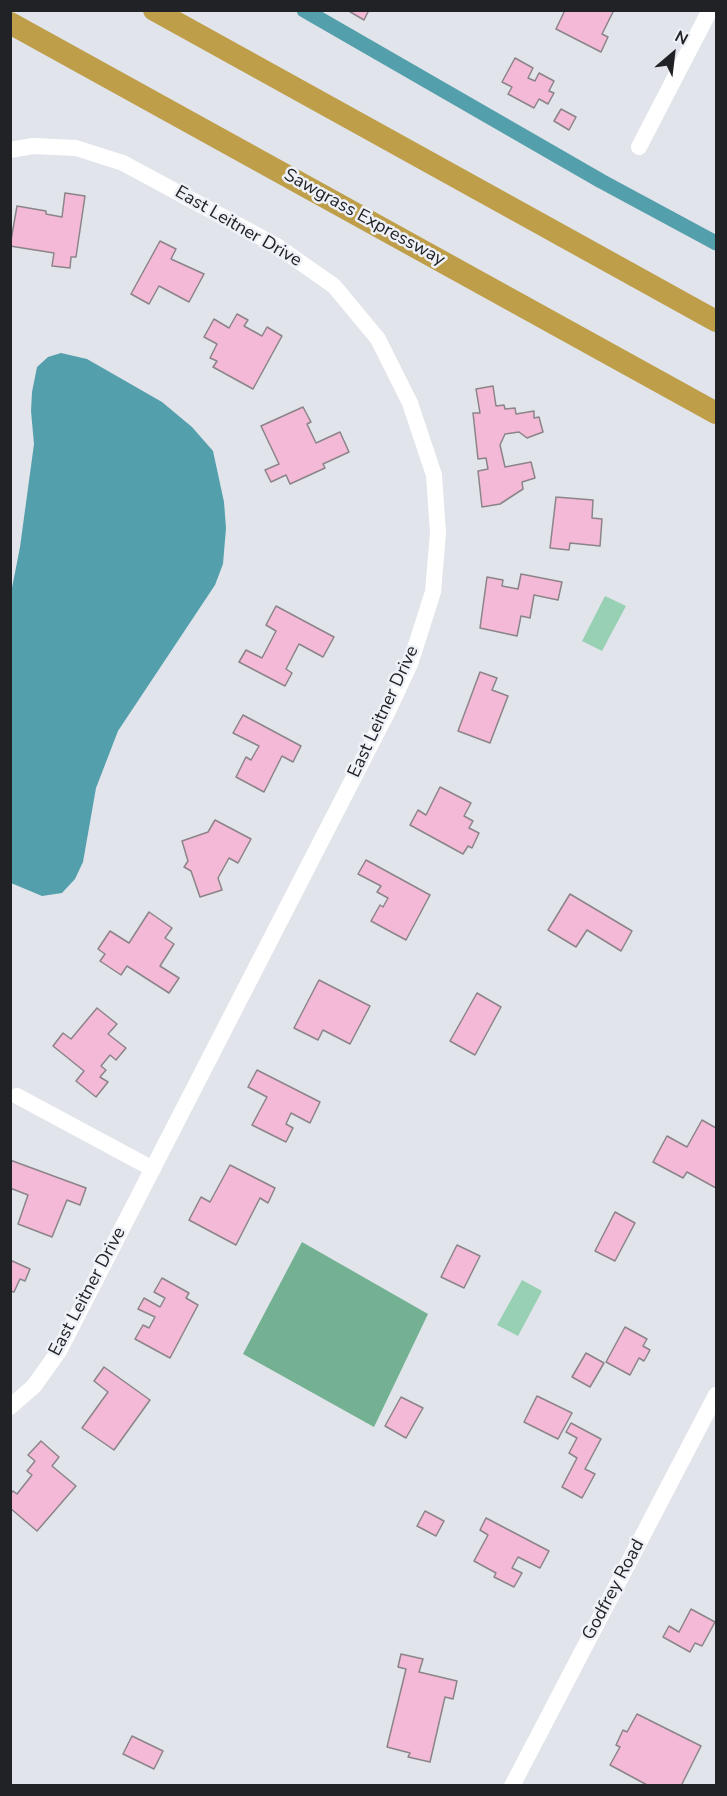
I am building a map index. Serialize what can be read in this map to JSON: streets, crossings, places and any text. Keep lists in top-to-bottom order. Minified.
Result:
{"streets":{"highway":["Sawgrass Expressway"],"street":["East Leitner Drive","Godfrey Road"]},"north":"top right"}
